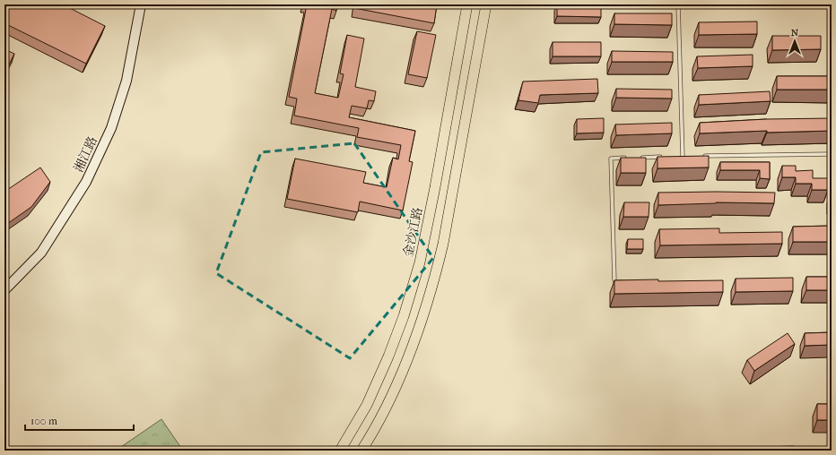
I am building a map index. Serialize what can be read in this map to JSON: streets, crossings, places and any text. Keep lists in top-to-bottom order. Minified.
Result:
{"streets":{"main road":["金沙江路"],"street":["湘江路"]},"scale_bar":"100 m","north":"top"}
